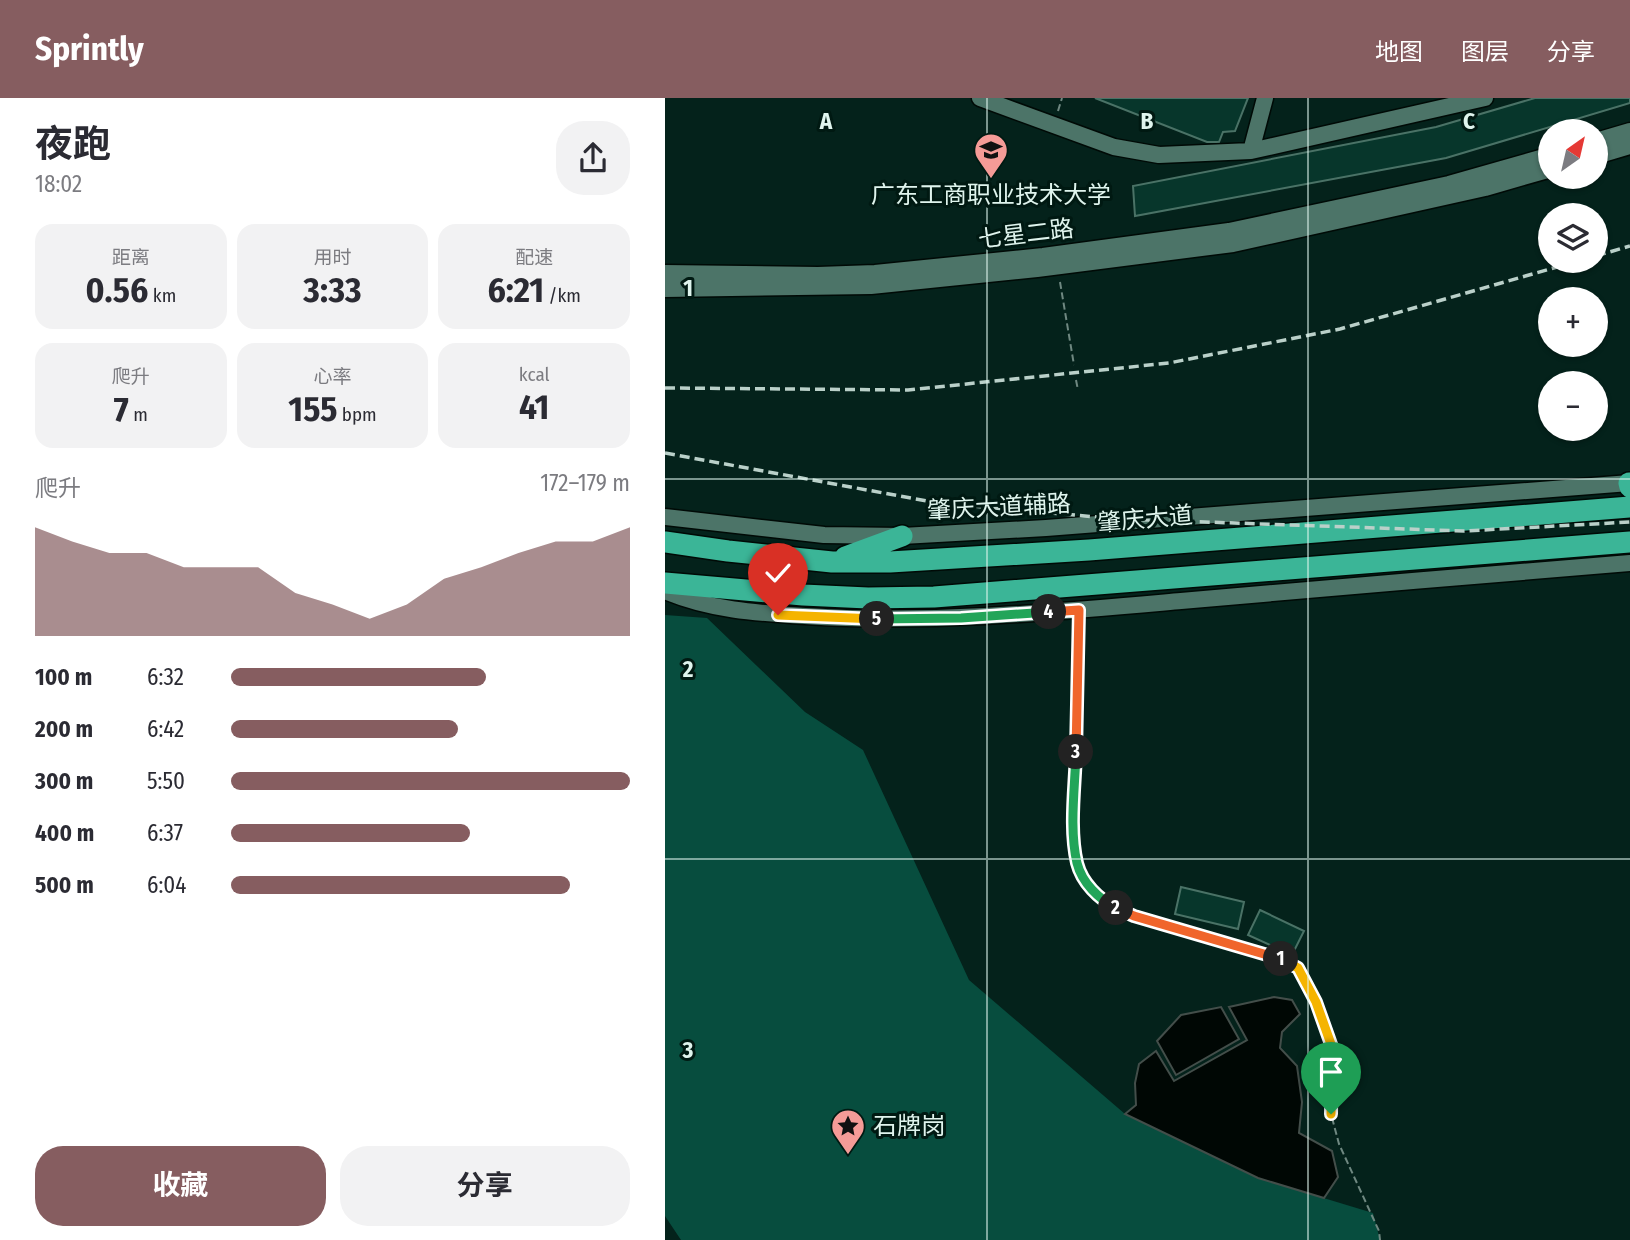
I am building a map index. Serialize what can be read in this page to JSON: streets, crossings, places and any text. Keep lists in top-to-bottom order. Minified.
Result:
{"streets":{"highway":["肇庆大道"],"street":["七星二路","肇庆大道辅路"]},"places":{"school or university":["广东工商职业技术大学"],"place":["石牌岗"]},"north":"top right","page":{"header":"Sprintly","nav":["地图","图层","分享"],"heading":["夜跑","18:02"],"map_buttons":["+","−"],"stats":[["距离","0.56 km"],["用时","3:33"],["配速","6:21 /km"],["爬升","7 m"],["心率","155 bpm"],["kcal","41"]],"chart":["爬升","172–179 m"],"pins":["4","5","3","2","1"],"list":[{"name":"100 m","note":"6:32"},{"name":"200 m","note":"6:42"},{"name":"300 m","note":"5:50"},{"name":"400 m","note":"6:37"},{"name":"500 m","note":"6:04"}],"buttons":["收藏","分享"]},"grid":{"columns":["A","B","C"],"rows":["1","2","3"]}}
